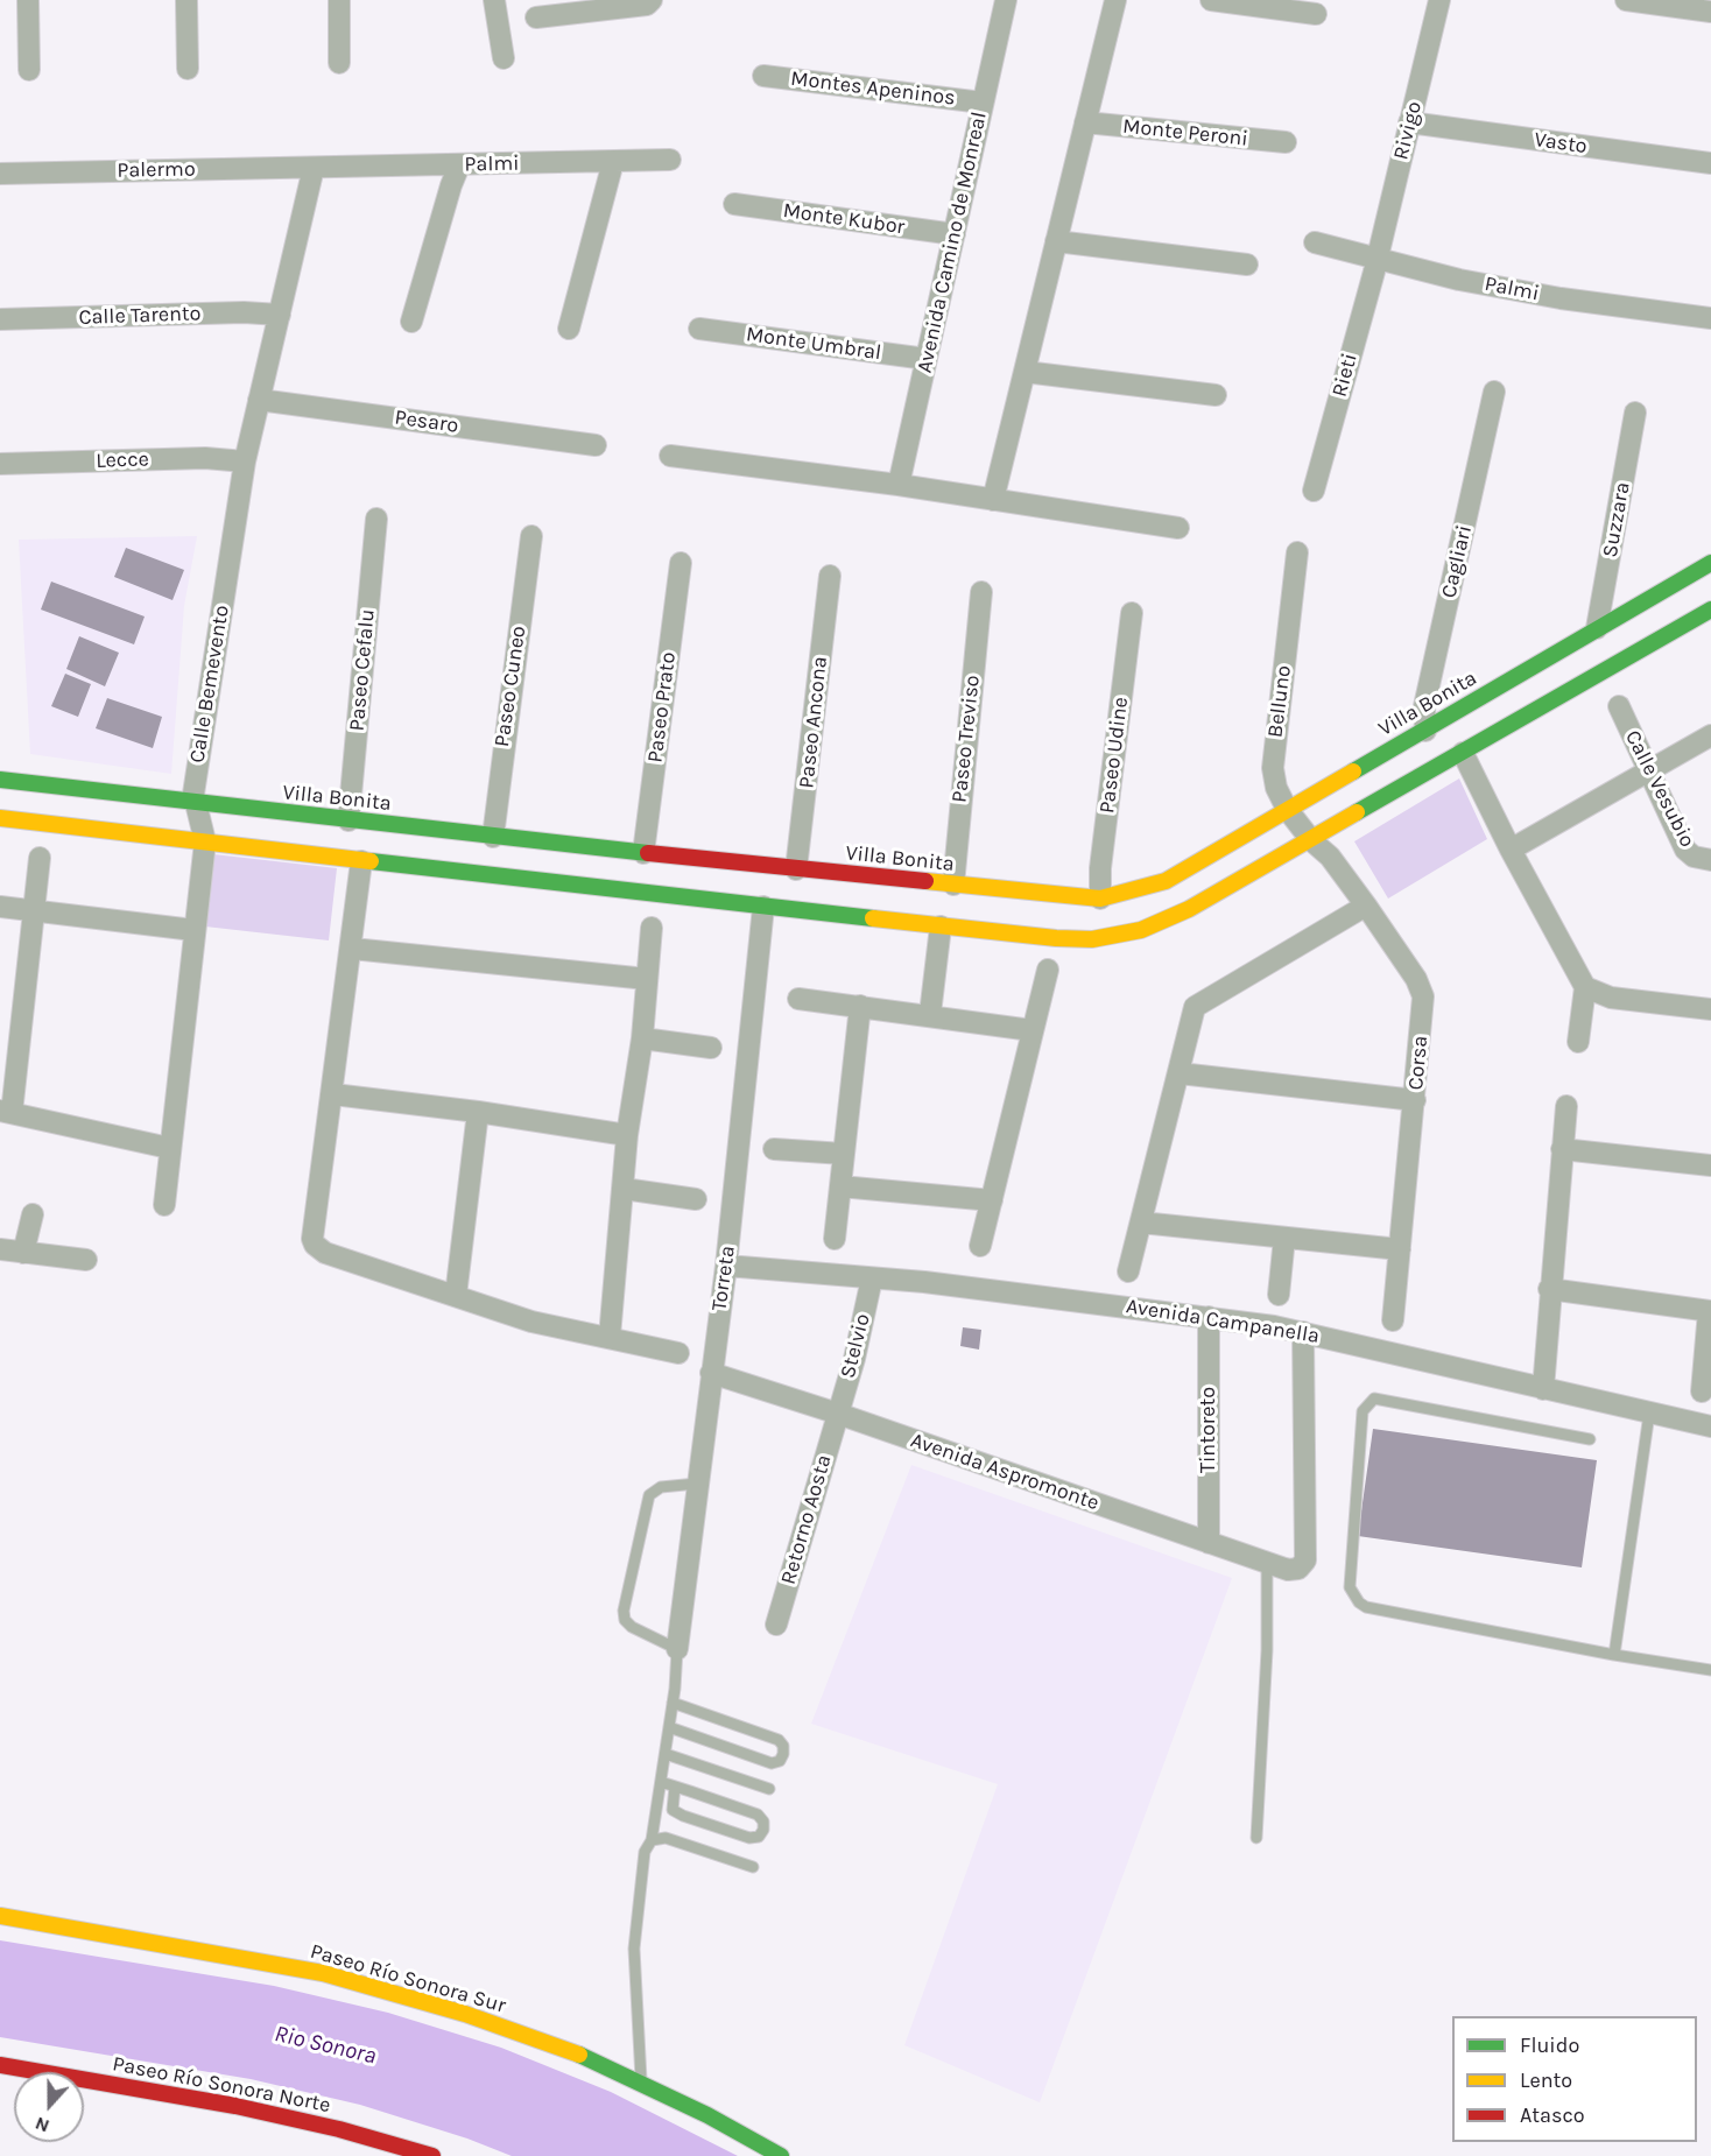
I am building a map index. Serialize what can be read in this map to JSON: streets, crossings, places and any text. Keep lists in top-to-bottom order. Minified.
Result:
{"streets":{"street":["Montes Apeninos","Rivigo","Monte Peroni","Vasto","Palmi","Palermo","Monte Kubor","Avenida Camino de Monreal","Calle Tarento","Monte Umbral","Rieti","Pesaro","Lecce","Suzzara","Cagliari","Paseo Cefalu","Calle Bemevento","Paseo Cuneo","Belluno","Villa Bonita","Paseo Prato","Paseo Ancona","Paseo Treviso","Paseo Udine","Calle Vesubio","Corsa","Torreta","Avenida Campanella","Stelvio","Tintoreto","Avenida Aspromonte","Retorno Aosta","Paseo Río Sonora Sur","Paseo Río Sonora Norte"]},"crossings":[["Montes Apeninos","Avenida Camino de Monreal"],["Rivigo","Vasto"],["Rivigo","Palmi"],["Rivigo","Rieti"],["Palmi","Palermo"],["Palmi","Rieti"],["Palmi","Calle Bemevento"],["Palermo","Calle Bemevento"],["Monte Kubor","Avenida Camino de Monreal"],["Avenida Camino de Monreal","Monte Umbral"],["Calle Tarento","Calle Bemevento"],["Pesaro","Calle Bemevento"],["Lecce","Calle Bemevento"],["Suzzara","Villa Bonita"],["Cagliari","Villa Bonita"],["Paseo Cefalu","Villa Bonita"],["Calle Bemevento","Villa Bonita"],["Paseo Cuneo","Villa Bonita"],["Belluno","Villa Bonita"],["Belluno","Corsa"],["Villa Bonita","Paseo Prato"],["Villa Bonita","Paseo Ancona"],["Villa Bonita","Paseo Treviso"],["Villa Bonita","Paseo Udine"],["Torreta","Avenida Campanella"],["Torreta","Avenida Aspromonte"],["Avenida Campanella","Stelvio"],["Avenida Campanella","Tintoreto"],["Avenida Campanella","Avenida Aspromonte"],["Stelvio","Avenida Aspromonte"],["Stelvio","Retorno Aosta"],["Tintoreto","Avenida Aspromonte"],["Avenida Aspromonte","Retorno Aosta"]],"water":["Rio Sonora"],"legend":["Fluido","Lento","Atasco"],"north":"bottom"}
